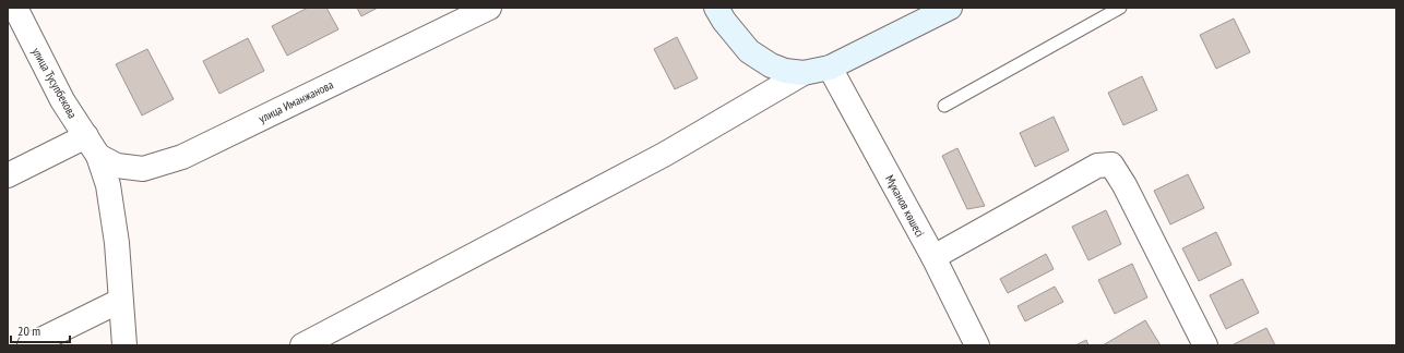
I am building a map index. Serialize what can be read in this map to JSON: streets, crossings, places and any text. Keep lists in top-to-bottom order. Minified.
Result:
{"streets":{"street":["улица Тусупбекова","улица Иманжанова","Мұканов көшесі"]},"crossings":[["улица Тусупбекова","улица Иманжанова"]],"scale_bar":"20 m"}
